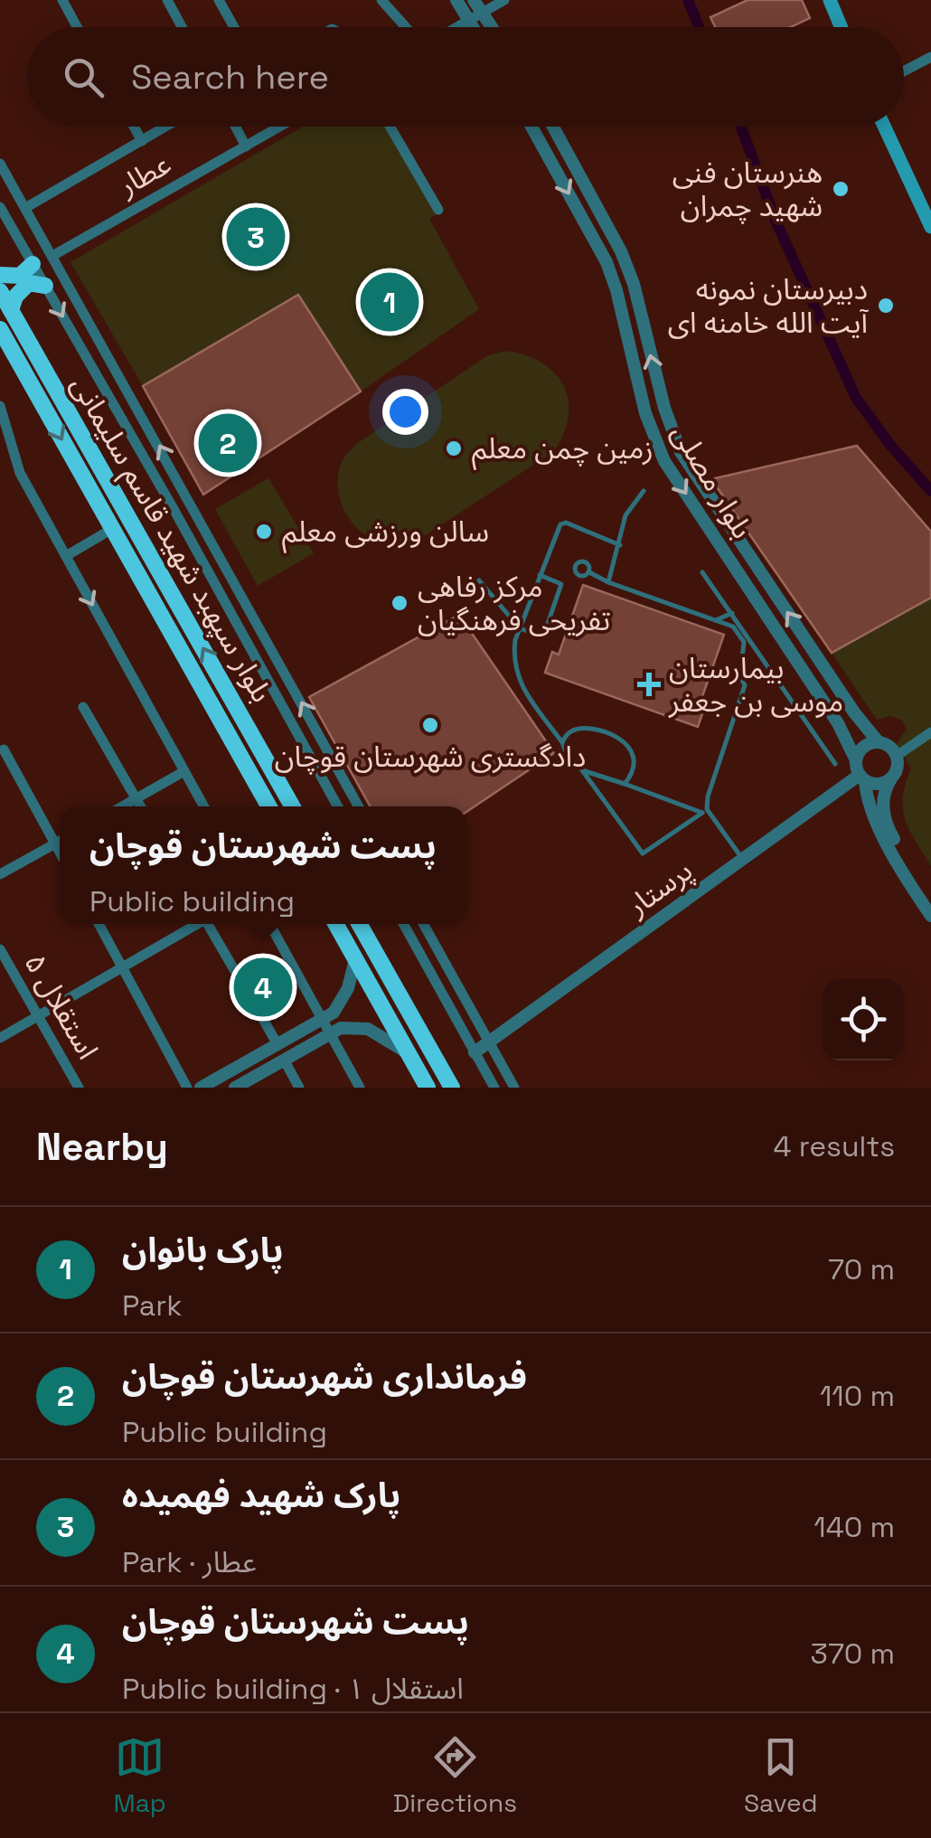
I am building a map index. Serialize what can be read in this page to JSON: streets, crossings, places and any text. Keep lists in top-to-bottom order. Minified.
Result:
{"streets":{"highway":["بلوار سپهبد شهید قاسم سلیمانی"],"street":["عطار","بلوار مصلی","پرستار","استقلال ۵"]},"crossings":[["بلوار مصلی","پرستار"]],"places":{"other":["هنرستان فنی شهید چمران","دبیرستان نمونه آیت الله خامنه ای","زمین چمن معلم","سالن ورزشی معلم","مرکز رفاهی تفریحی فرهنگیان","دادگستری شهرستان قوچان"],"health":["بیمارستان موسی بن جعفر"]},"page":{"search":"Search here","pins":["3","1","2","4"],"popup":["پست شهرستان قوچان","Public building"],"heading":["Nearby","4 results"],"list":[{"mark":"1","name":"پارک بانوان","note":"Park","value":"70 m"},{"mark":"2","name":"فرمانداری شهرستان قوچان","note":"Public building","value":"110 m"},{"mark":"3","name":"پارک شهید فهمیده","note":"Park · عطار","value":"140 m"},{"mark":"4","name":"پست شهرستان قوچان","note":"Public building · استقلال ۱","value":"370 m"}],"nav":["Map","Directions","Saved"]}}
